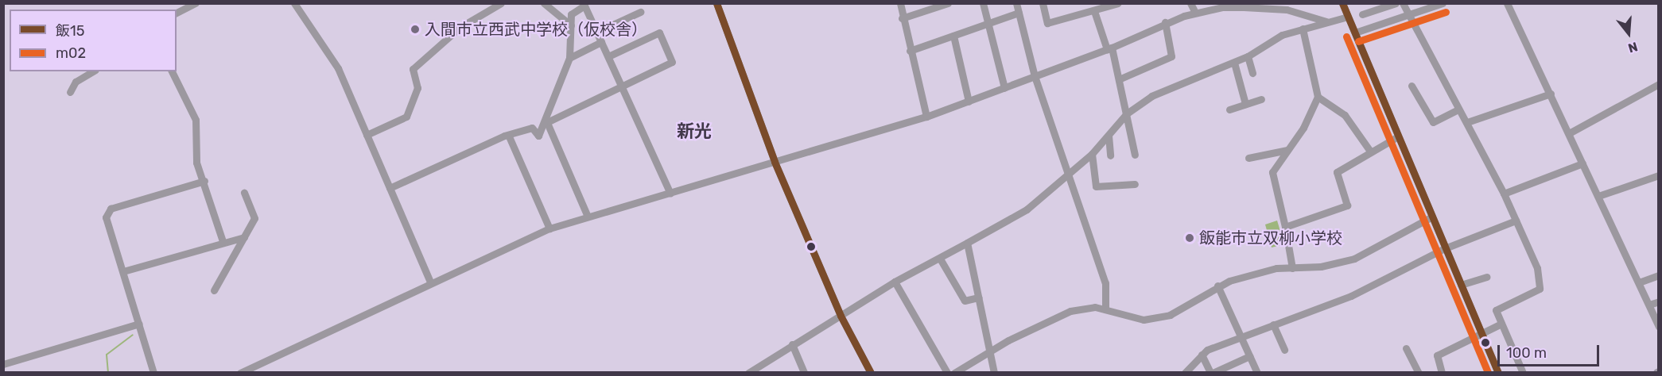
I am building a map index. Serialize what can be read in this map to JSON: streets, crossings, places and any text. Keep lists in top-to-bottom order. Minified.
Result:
{"districts":["新光"],"places":["入間市立西武中学校（仮校舎）","飯能市立双柳小学校"],"lines":["transit line 飯15","transit line m02"],"legend":["飯15","m02"],"scale_bar":"100 m","north":"bottom"}
